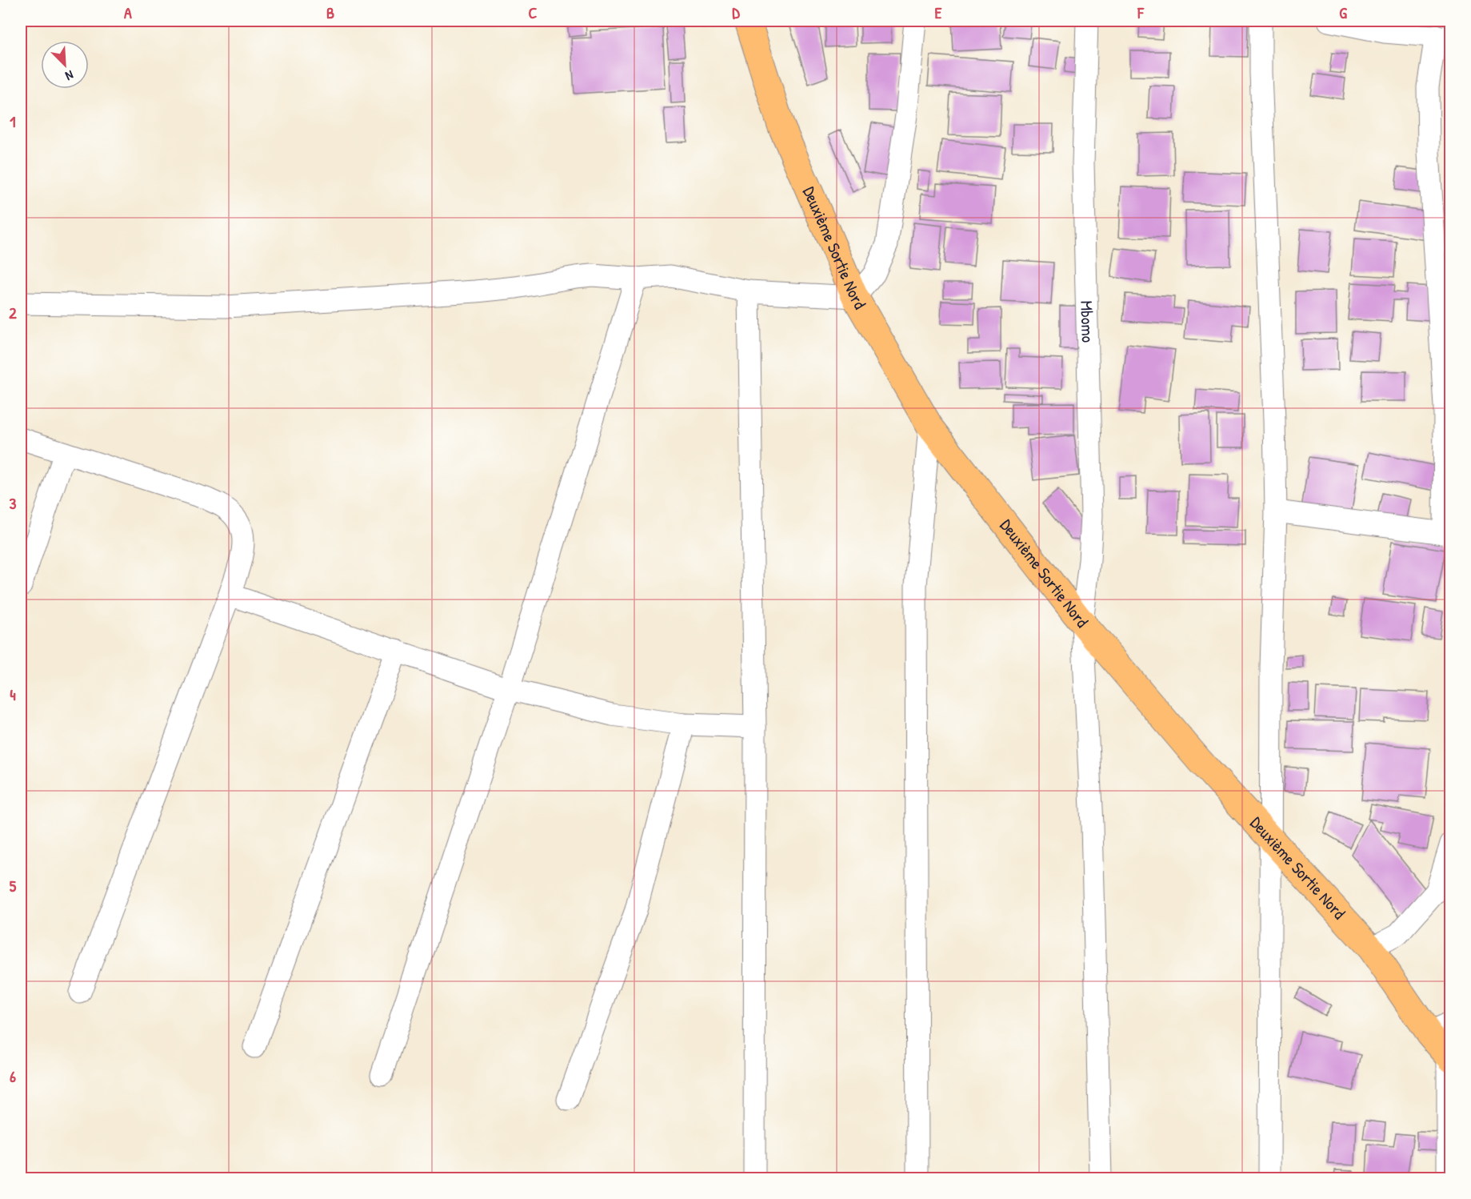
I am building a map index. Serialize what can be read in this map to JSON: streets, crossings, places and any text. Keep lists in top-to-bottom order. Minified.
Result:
{"streets":{"main road":["Deuxième Sortie Nord"],"street":["Mbomo"]},"crossings":[["Deuxième Sortie Nord","Mbomo"]],"north":"bottom right","grid":{"columns":["A","B","C","D","E","F","G"],"rows":["1","2","3","4","5","6"]}}
